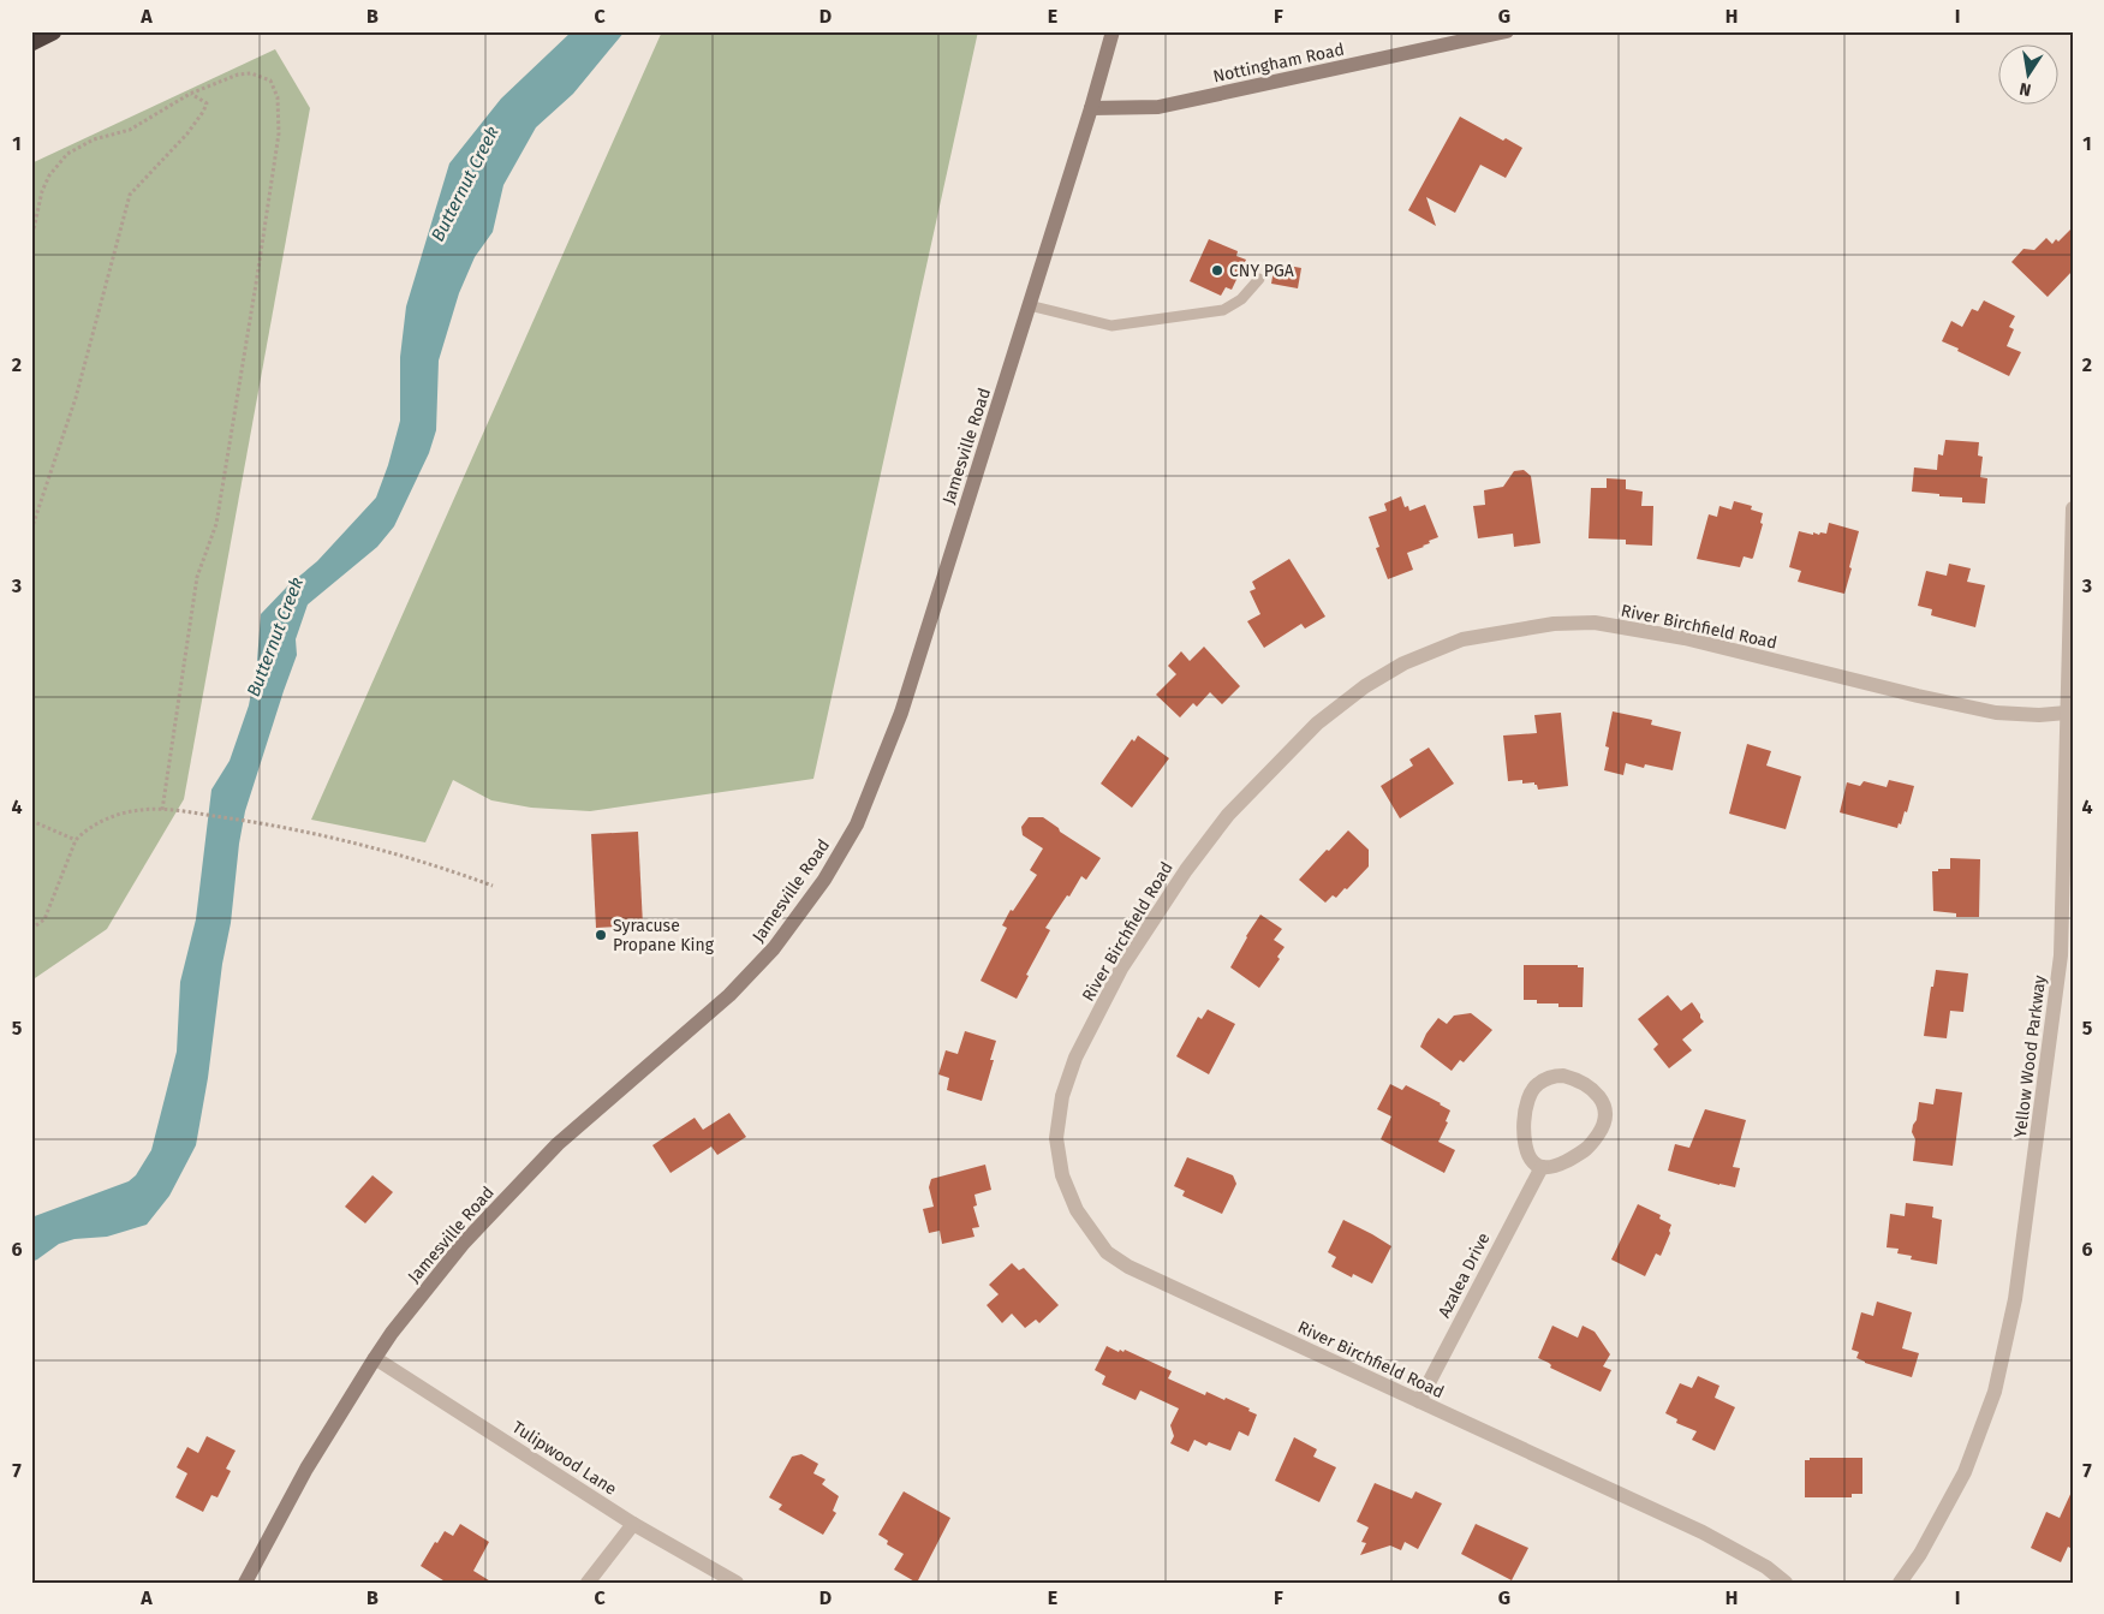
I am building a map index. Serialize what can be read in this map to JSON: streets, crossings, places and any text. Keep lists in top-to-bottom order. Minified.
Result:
{"streets":{"street":["Nottingham Road","Jamesville Road","River Birchfield Road","Yellow Wood Parkway","Azalea Drive","Tulipwood Lane"]},"crossings":[["Nottingham Road","Jamesville Road"],["Jamesville Road","Tulipwood Lane"],["River Birchfield Road","Yellow Wood Parkway"],["River Birchfield Road","Azalea Drive"]],"water":["Butternut Creek"],"places":["CNY PGA","Syracuse Propane King"],"north":"bottom","grid":{"columns":["A","B","C","D","E","F","G","H","I"],"rows":["1","2","3","4","5","6","7"]}}
